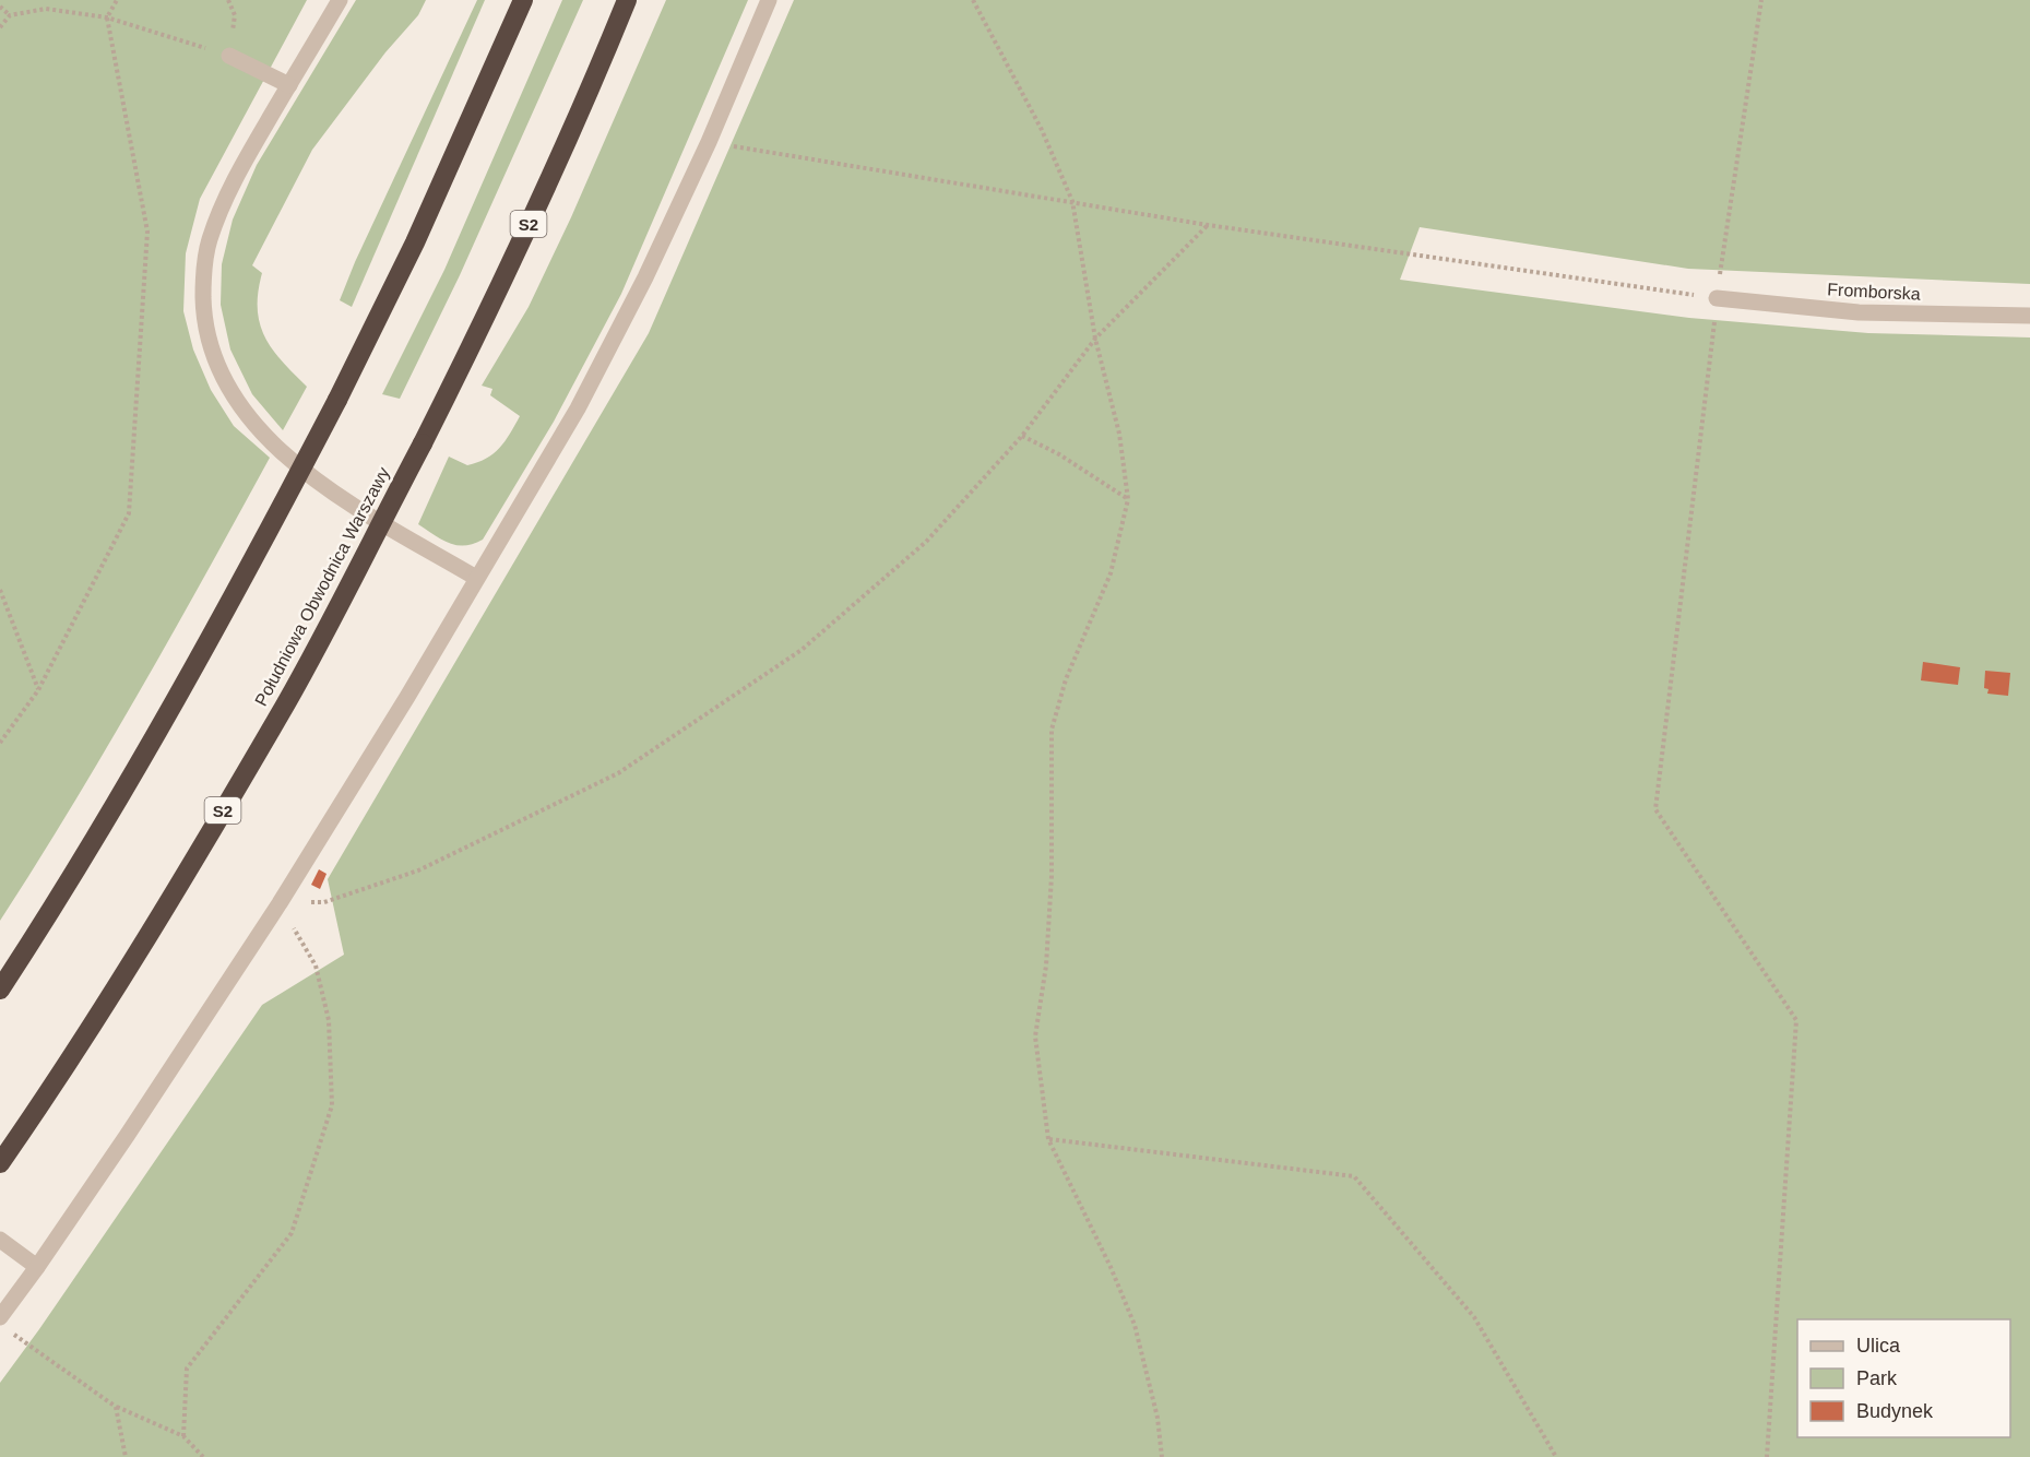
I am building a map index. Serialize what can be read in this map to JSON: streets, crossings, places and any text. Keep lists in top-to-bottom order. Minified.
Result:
{"streets":{"highway":["S2","Południowa Obwodnica Warszawy"],"street":["Fromborska"]},"legend":["Ulica","Park","Budynek"]}
